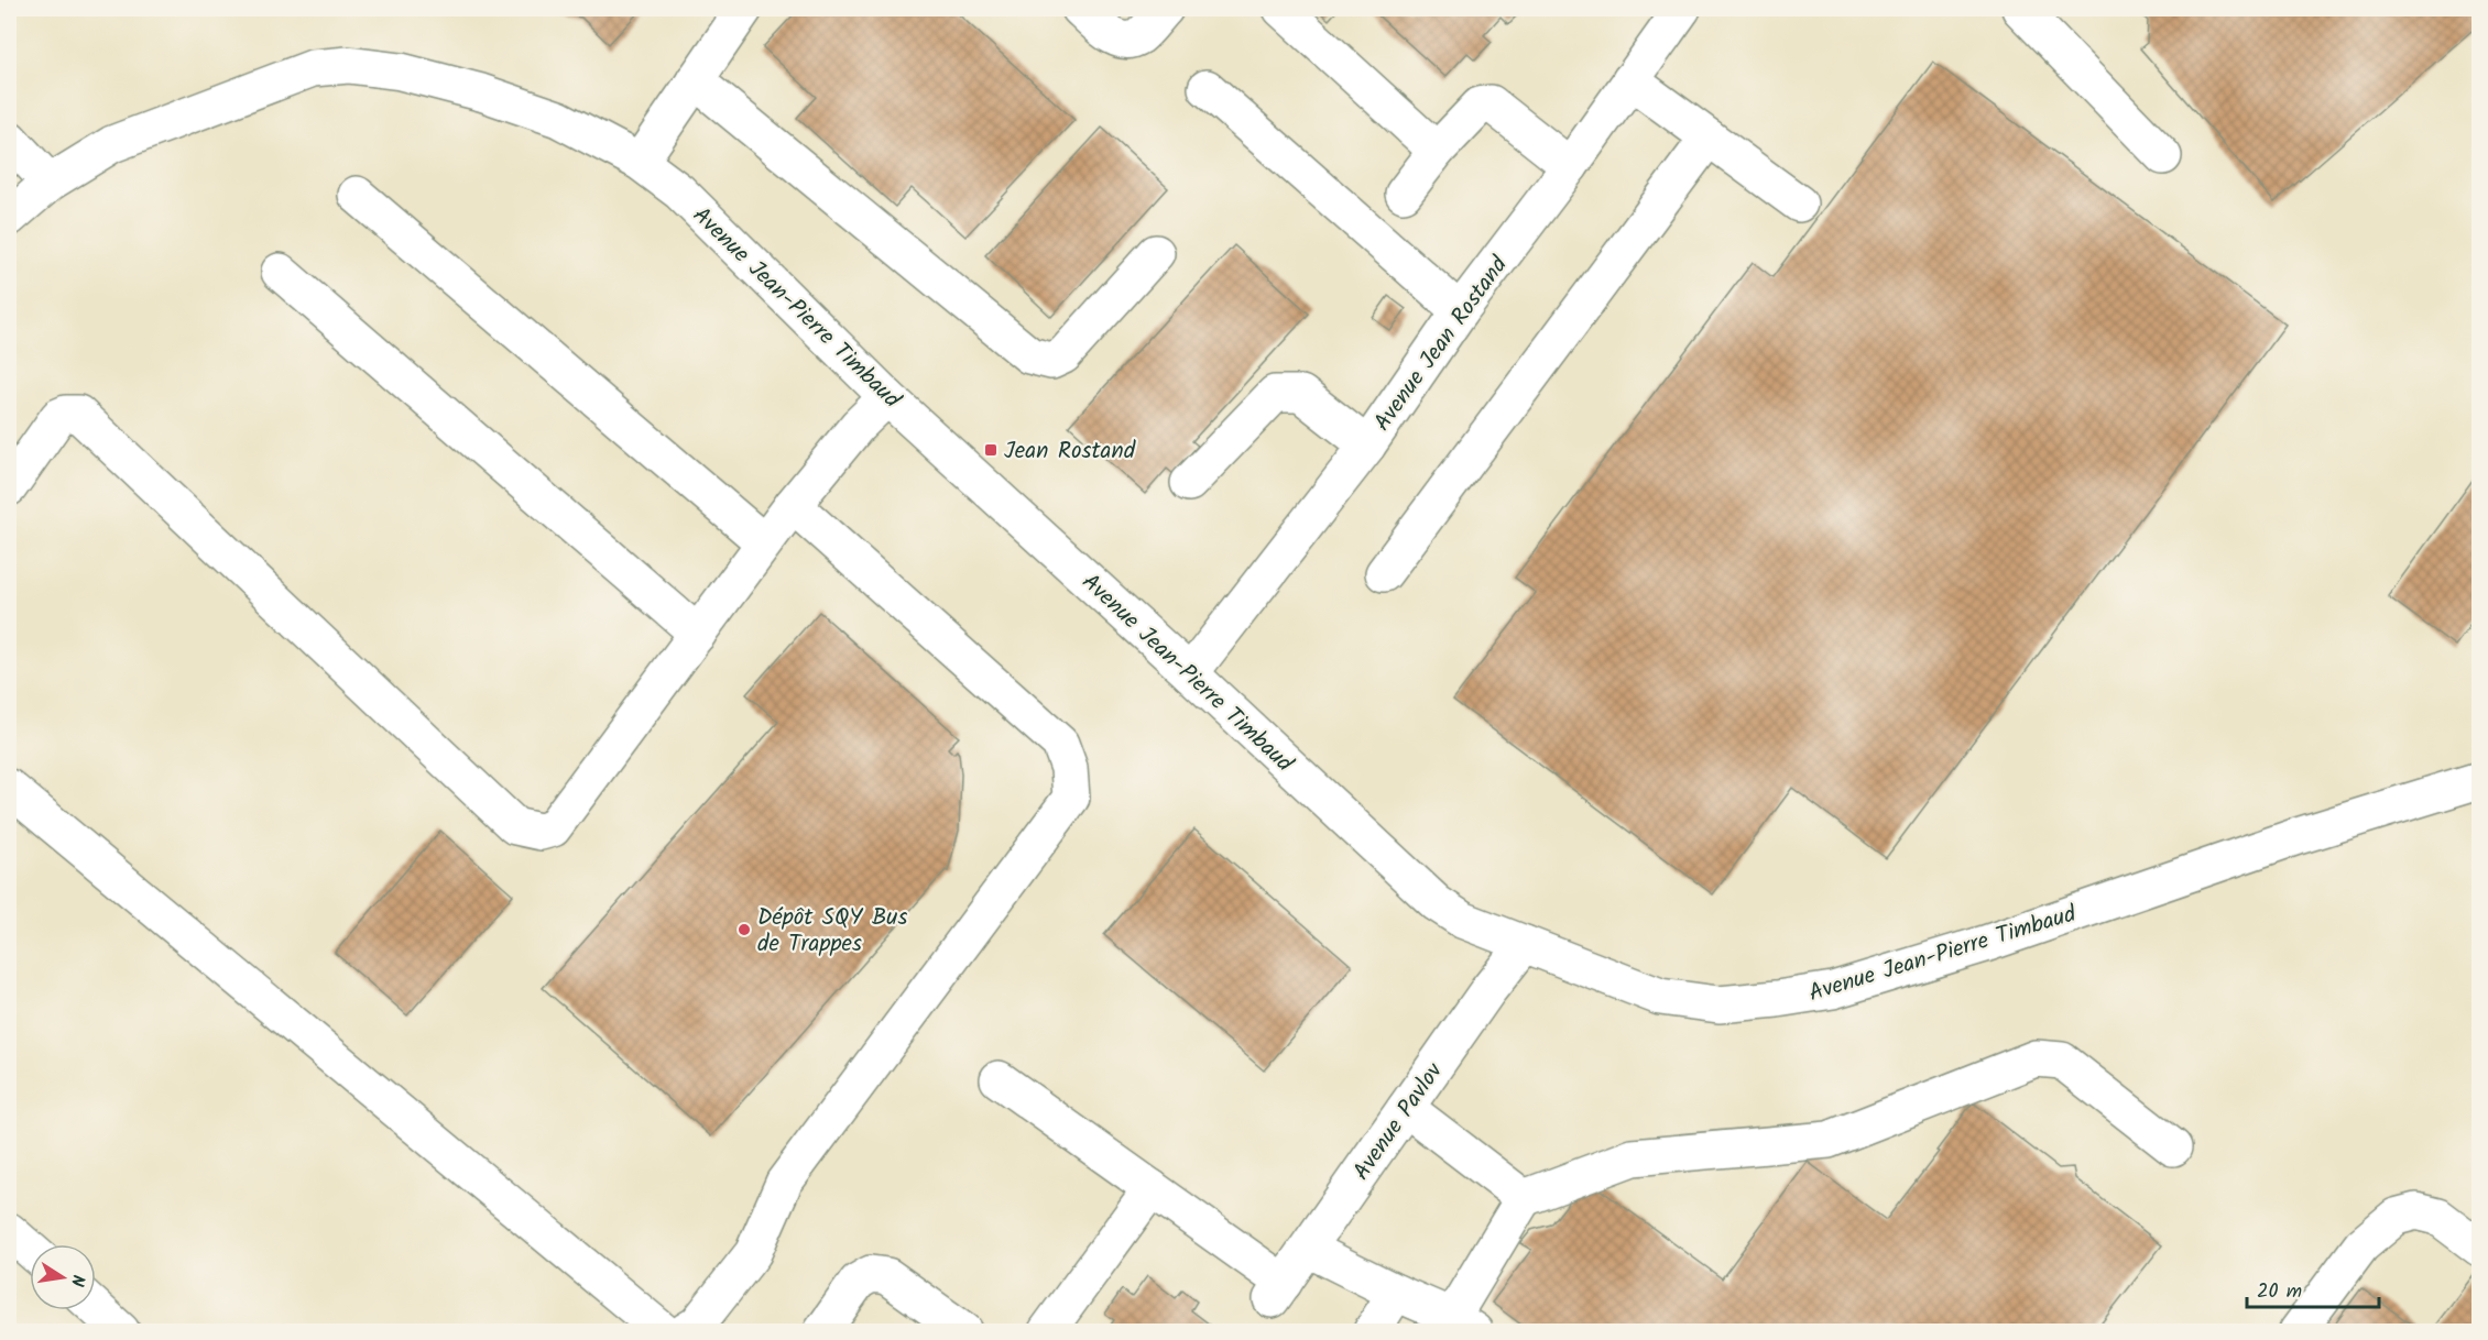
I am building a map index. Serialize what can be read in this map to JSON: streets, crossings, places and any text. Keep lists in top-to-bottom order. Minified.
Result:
{"streets":{"street":["Avenue Jean-Pierre Timbaud","Avenue Jean Rostand","Avenue Pavlov"]},"crossings":[["Avenue Jean-Pierre Timbaud","Avenue Jean Rostand"],["Avenue Jean-Pierre Timbaud","Avenue Pavlov"]],"places":{"transit":["Jean Rostand"],"other":["Dépôt SQY Bus de Trappes"]},"scale_bar":"20 m","north":"right"}
